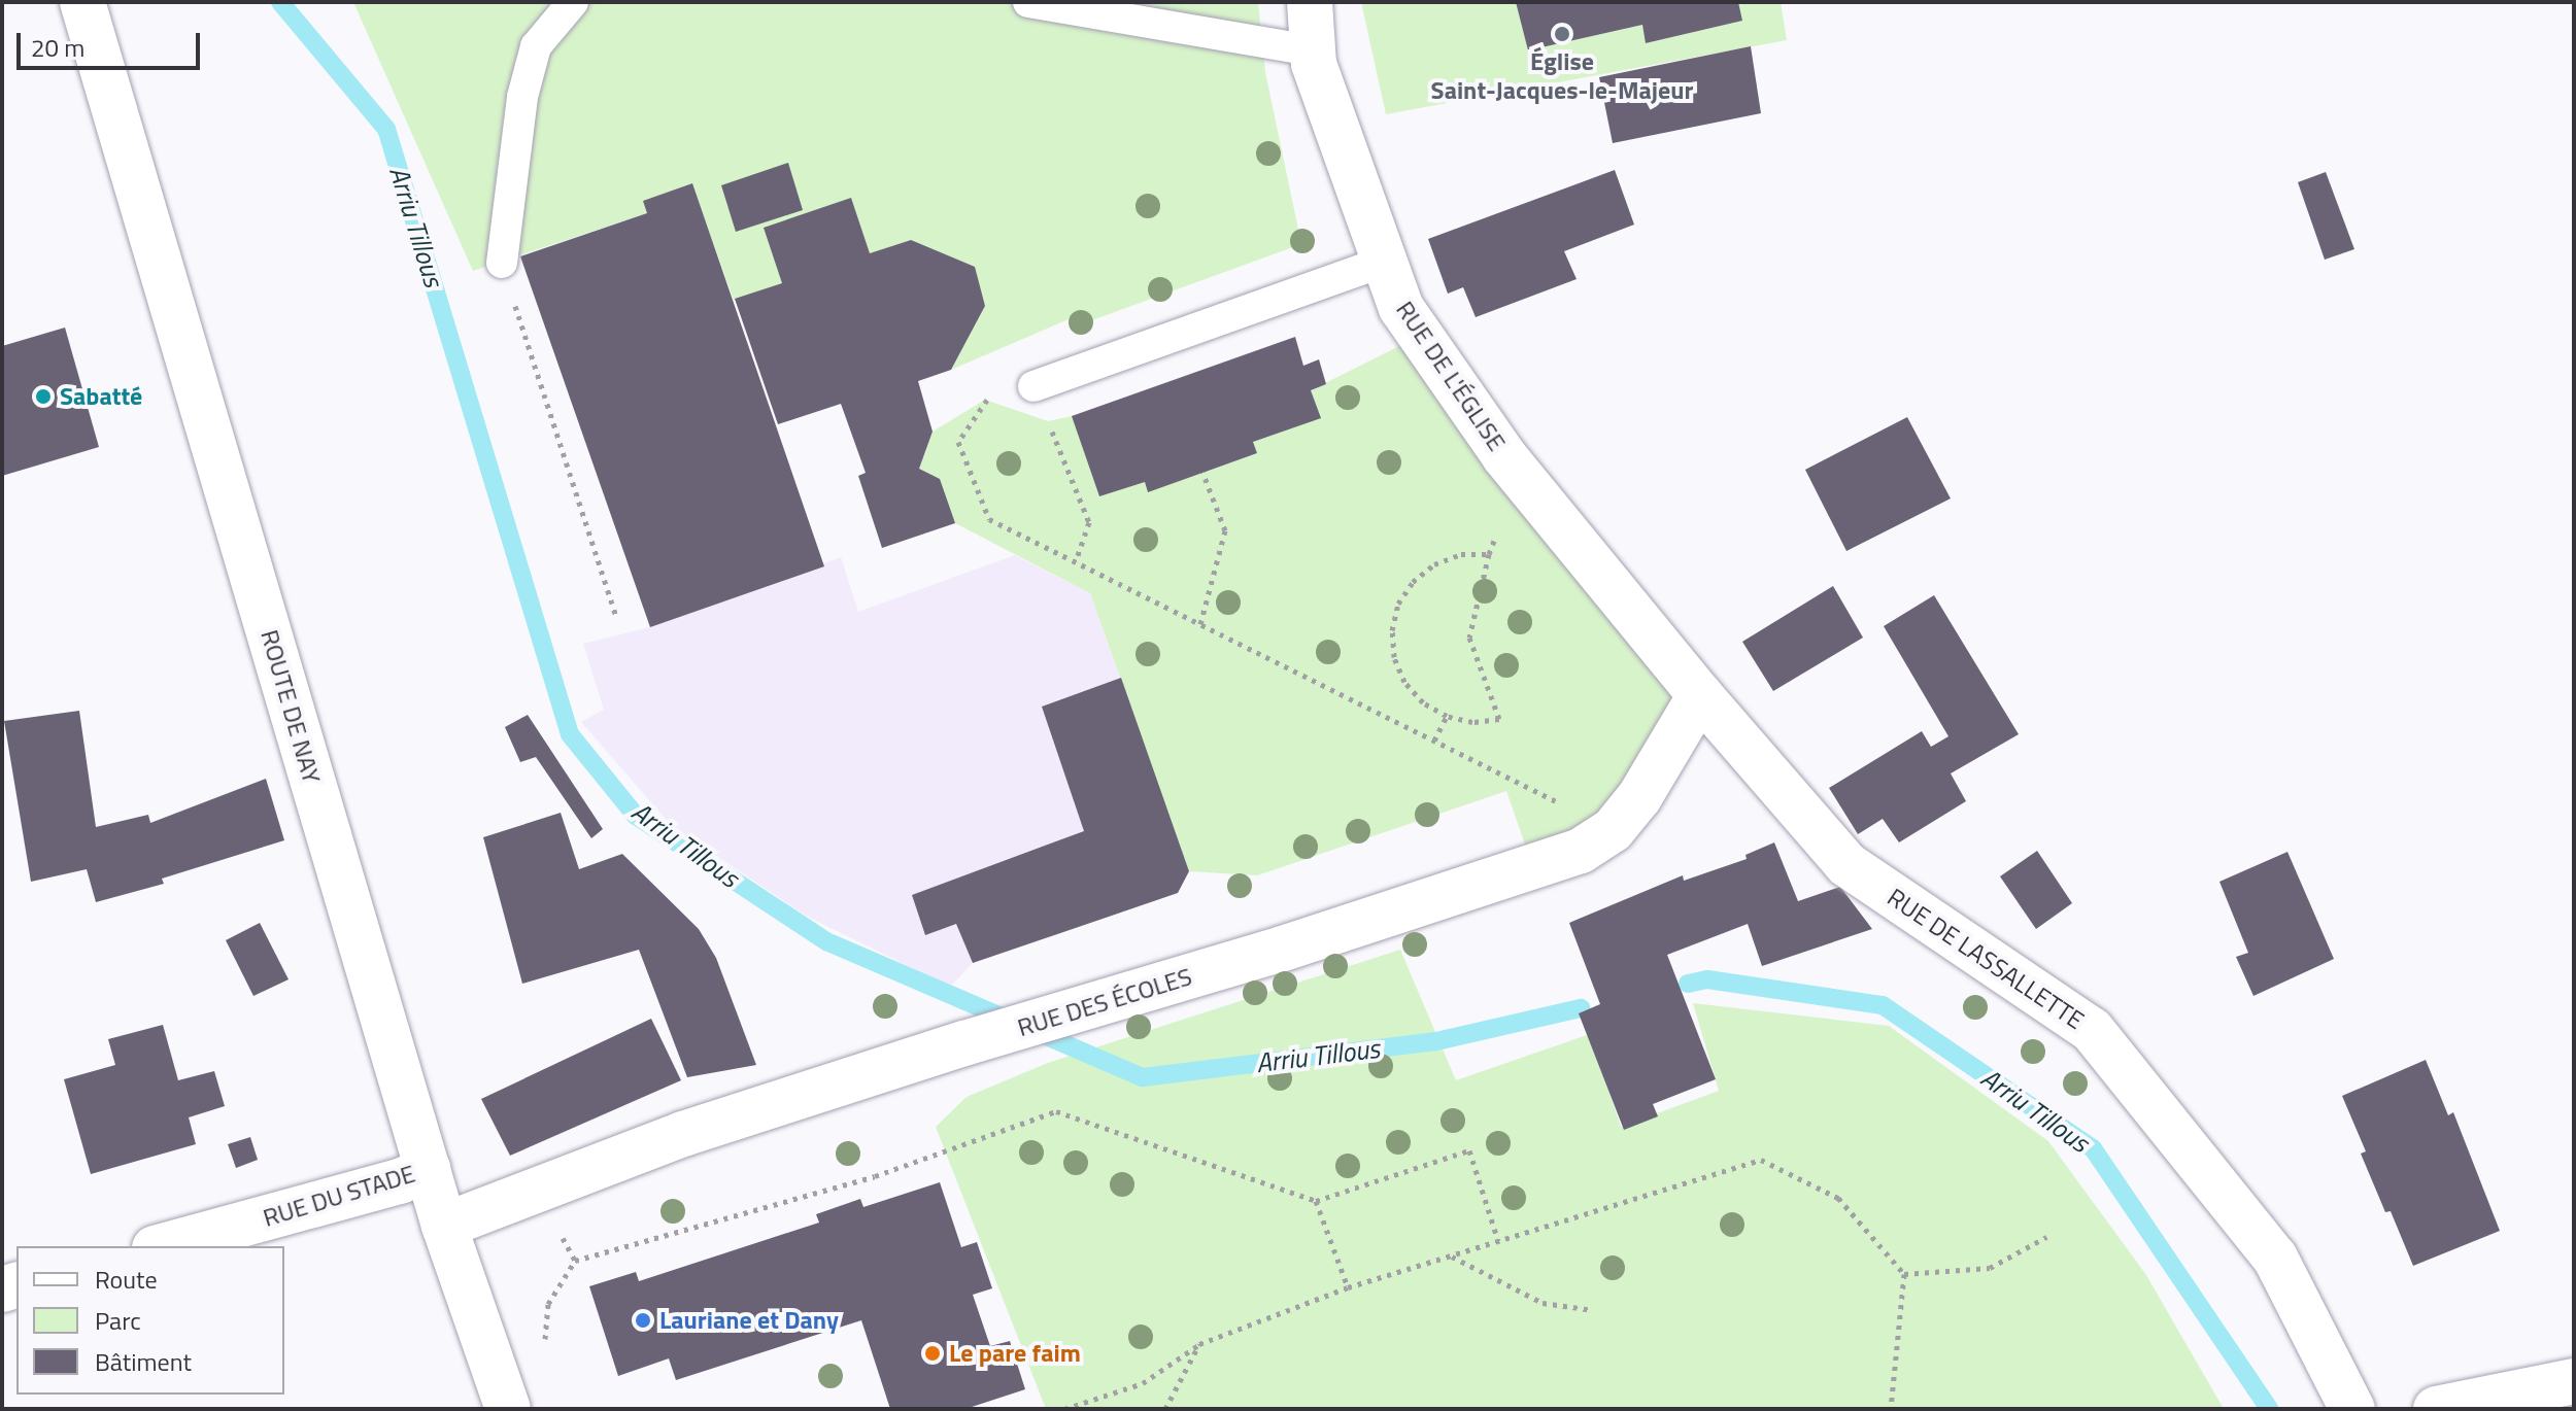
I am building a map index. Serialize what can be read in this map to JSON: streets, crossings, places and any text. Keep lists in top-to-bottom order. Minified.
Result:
{"streets":{"street":["RUE DE L'ÉGLISE","ROUTE DE NAY","RUE DE LASSALLETTE","RUE DES ÉCOLES","RUE DU STADE"]},"crossings":[["RUE DE L'ÉGLISE","RUE DE LASSALLETTE"],["RUE DE L'ÉGLISE","RUE DES ÉCOLES"],["ROUTE DE NAY","RUE DES ÉCOLES"],["ROUTE DE NAY","RUE DU STADE"],["RUE DE LASSALLETTE","RUE DES ÉCOLES"]],"water":["Arriu Tillous"],"places":["Église Saint-Jacques-le-Majeur","Sabatté","Lauriane et Dany","Le pare faim"],"legend":["Route","Parc","Bâtiment"],"scale_bar":"20 m"}
